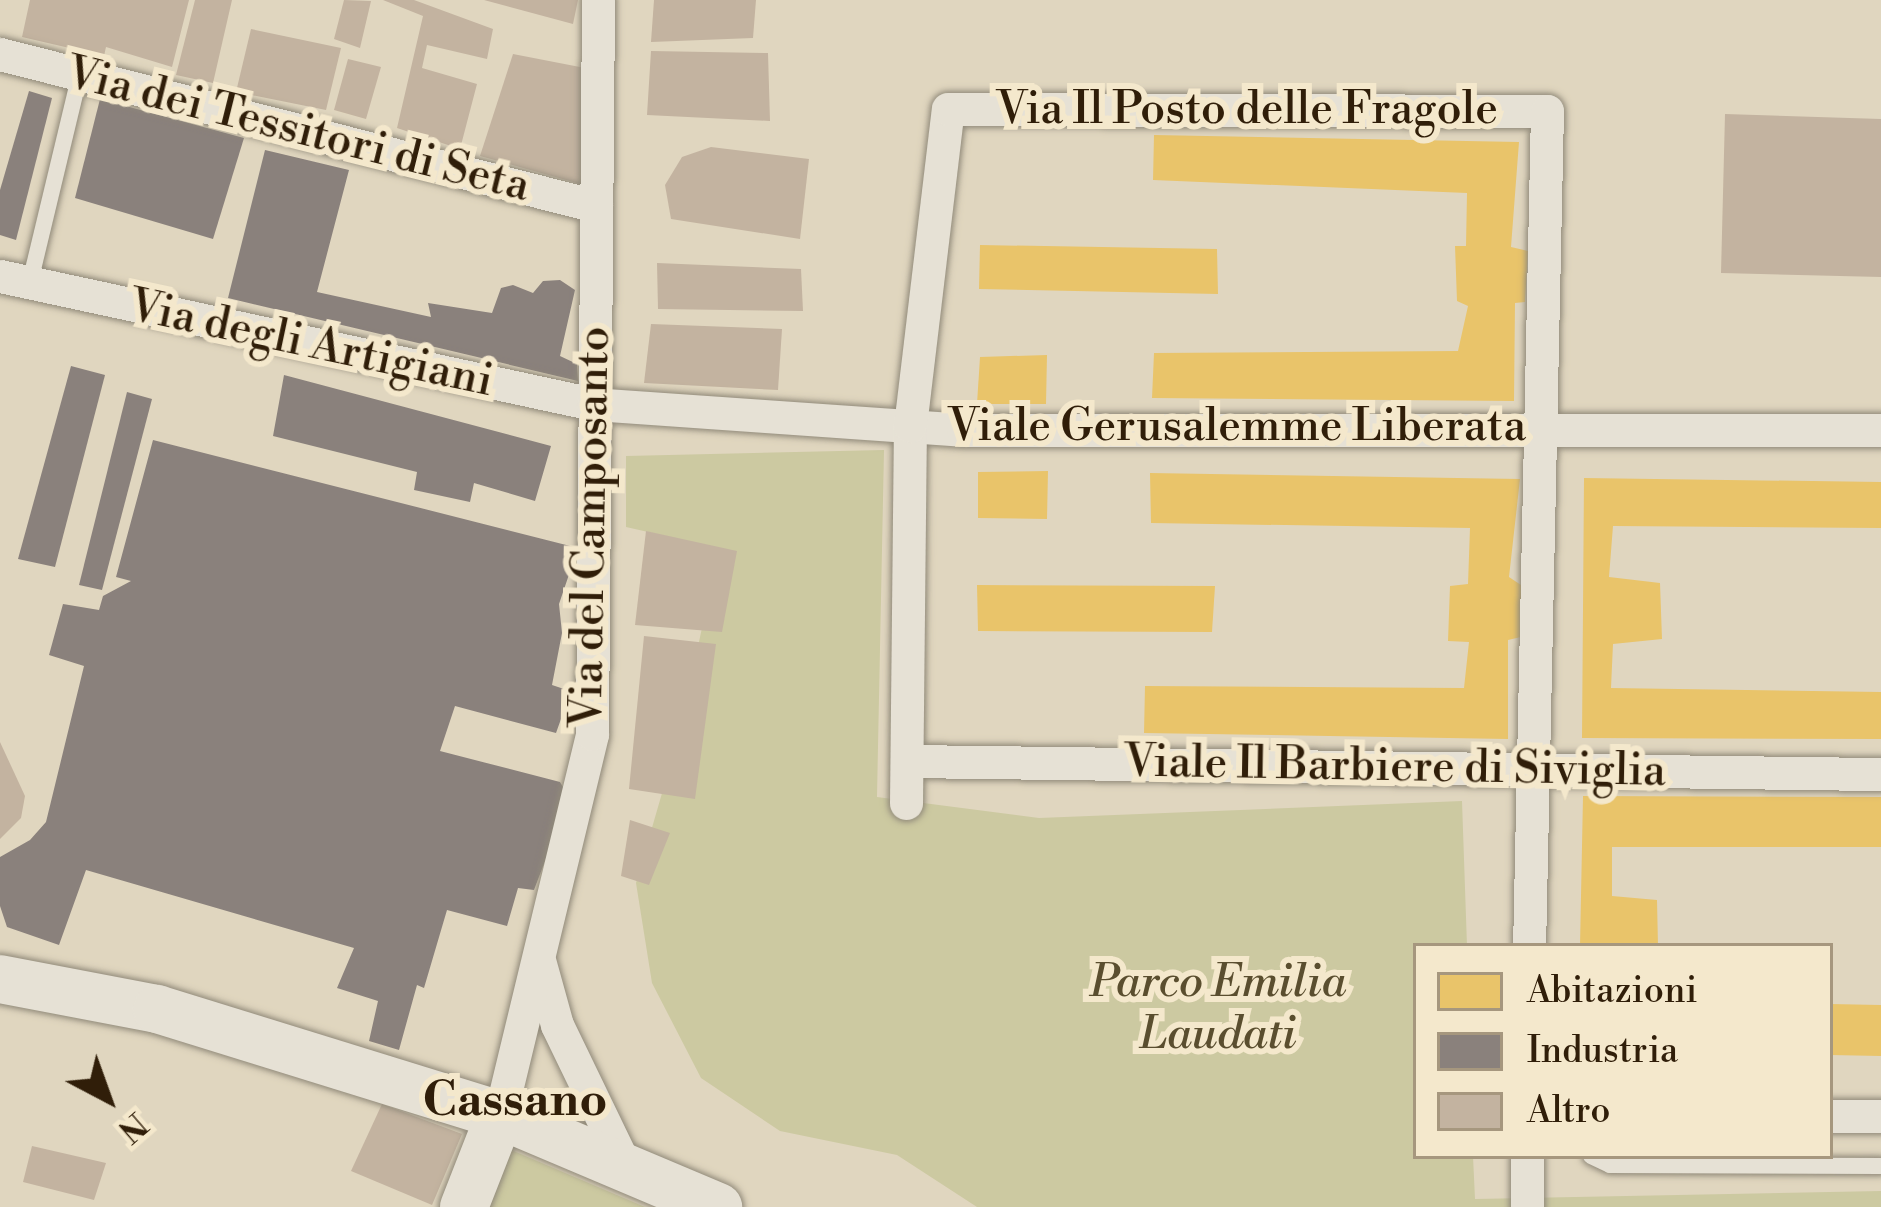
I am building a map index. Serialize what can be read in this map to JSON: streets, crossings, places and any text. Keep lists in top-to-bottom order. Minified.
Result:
{"streets":{"street":["Via Il Posto delle Fragole","Via dei Tessitori di Seta","Via degli Artigiani","Viale Gerusalemme Liberata","Via del Camposanto","Viale Il Barbiere di Siviglia"]},"crossings":[["Via Il Posto delle Fragole","Viale Gerusalemme Liberata"],["Via dei Tessitori di Seta","Via degli Artigiani"],["Via dei Tessitori di Seta","Via del Camposanto"],["Via degli Artigiani","Viale Gerusalemme Liberata"],["Via degli Artigiani","Via del Camposanto"],["Viale Gerusalemme Liberata","Via del Camposanto"]],"districts":["Cassano"],"parks":["Parco Emilia Laudati"],"legend":["Abitazioni","Industria","Altro"],"north":"bottom right"}
